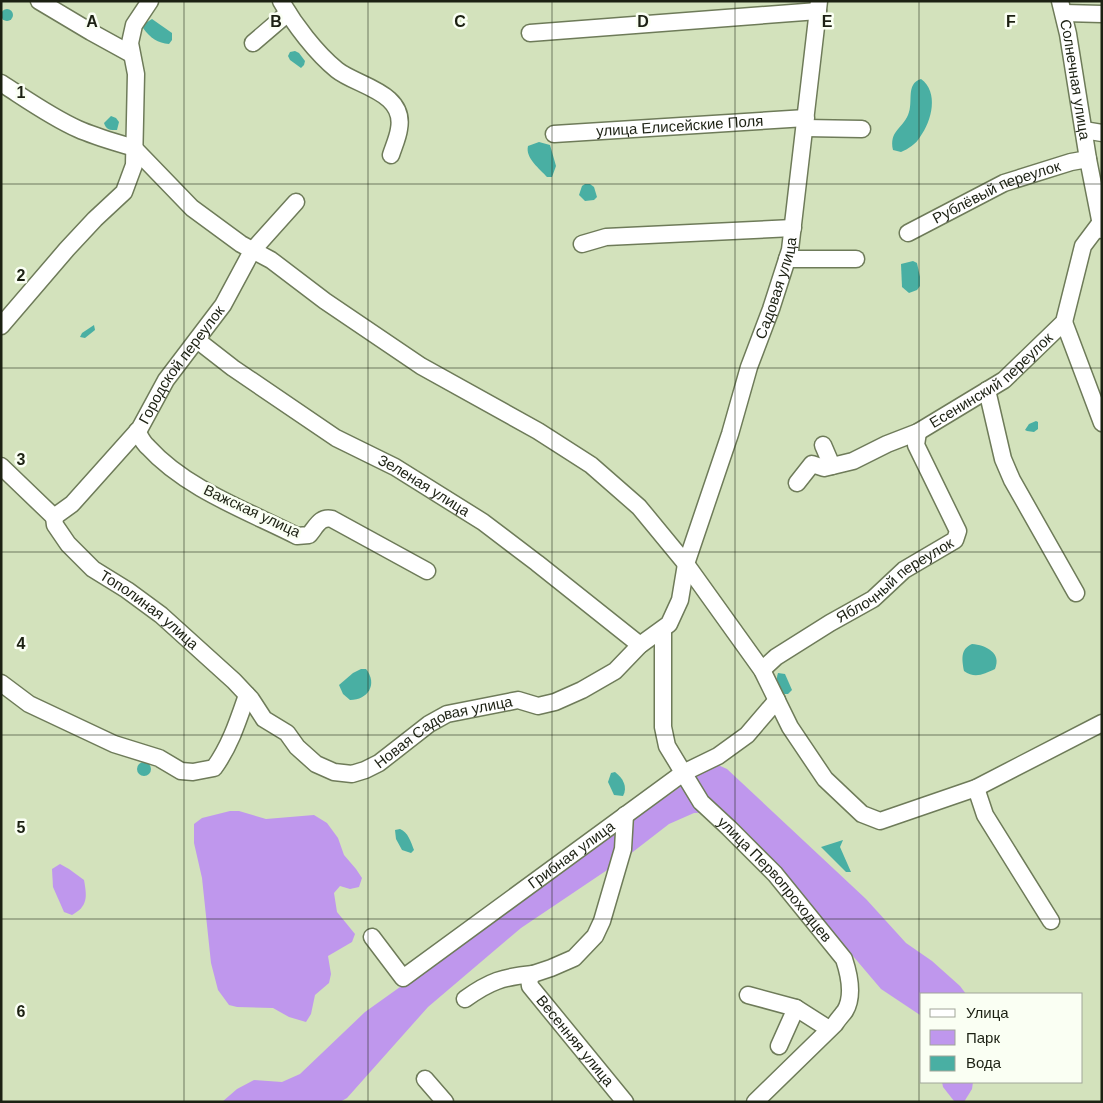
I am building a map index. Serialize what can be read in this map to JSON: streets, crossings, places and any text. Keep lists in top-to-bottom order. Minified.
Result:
{"streets":{"street":["Солнечная улица","улица Елисейские Поля","Рублёвый переулок","Садовая улица","Городской переулок","Есенинский переулок","Зеленая улица","Важская улица","Яблочный переулок","Тополиная улица","Новая Садовая улица","Грибная улица","улица Первопроходцев","Весенняя улица"]},"crossings":[["Солнечная улица","Рублёвый переулок"],["Солнечная улица","Есенинский переулок"],["улица Елисейские Поля","Садовая улица"],["Садовая улица","Новая Садовая улица"],["Городской переулок","Зеленая улица"],["Городской переулок","Важская улица"],["Городской переулок","Тополиная улица"],["Есенинский переулок","Яблочный переулок"],["Зеленая улица","Новая Садовая улица"],["Тополиная улица","Новая Садовая улица"],["Новая Садовая улица","улица Первопроходцев"],["Грибная улица","улица Первопроходцев"]],"legend":["Улица","Парк","Вода"],"grid":{"columns":["A","B","C","D","E","F"],"rows":["1","2","3","4","5","6"]}}
